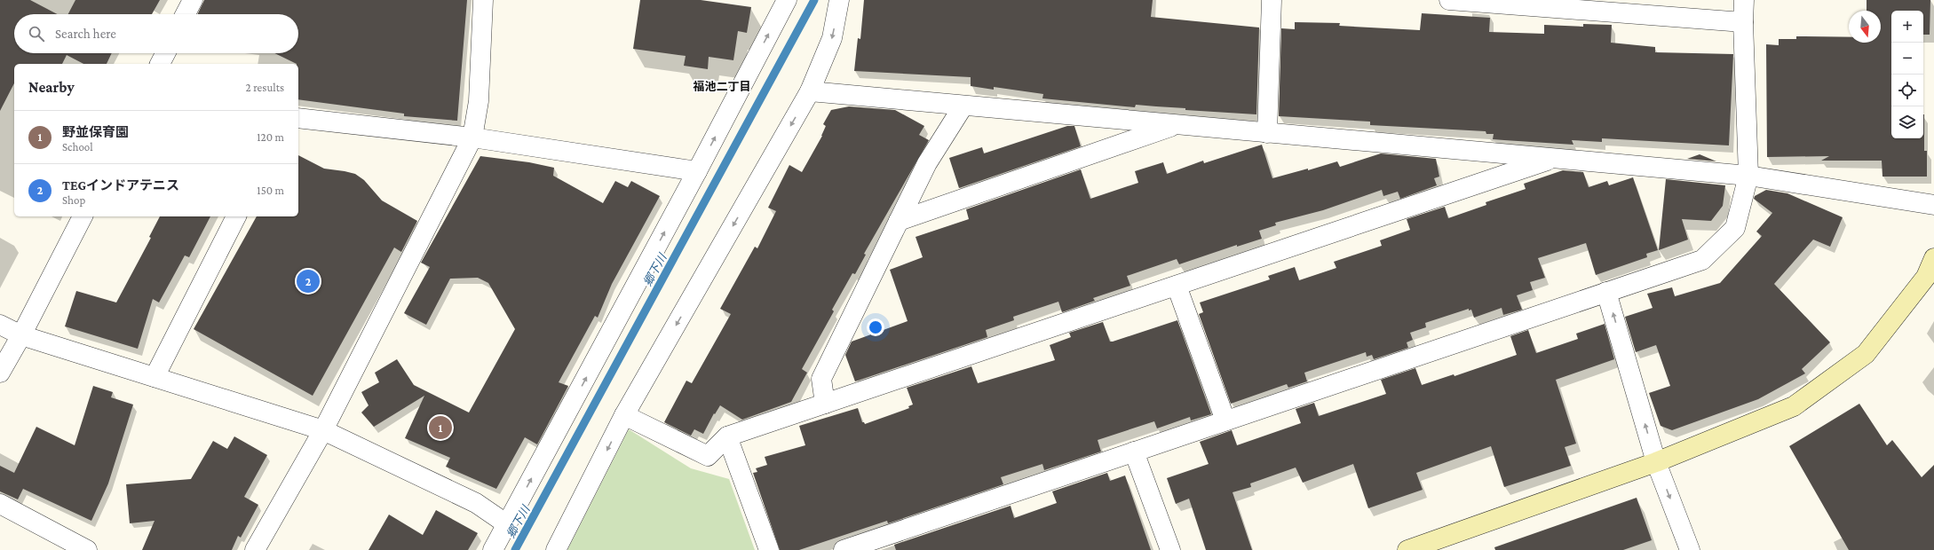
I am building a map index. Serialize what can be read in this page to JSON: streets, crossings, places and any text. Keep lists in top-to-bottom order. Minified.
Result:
{"districts":["福池二丁目"],"water":["郷下川"],"north":"bottom","page":{"map_buttons":["+","−"],"search":"Search here","heading":["Nearby","2 results"],"list":[{"mark":"1","name":"野並保育園","note":"School","value":"120 m"},{"mark":"2","name":"TEGインドアテニス","note":"Shop","value":"150 m"}],"pins":["2","1"]}}
